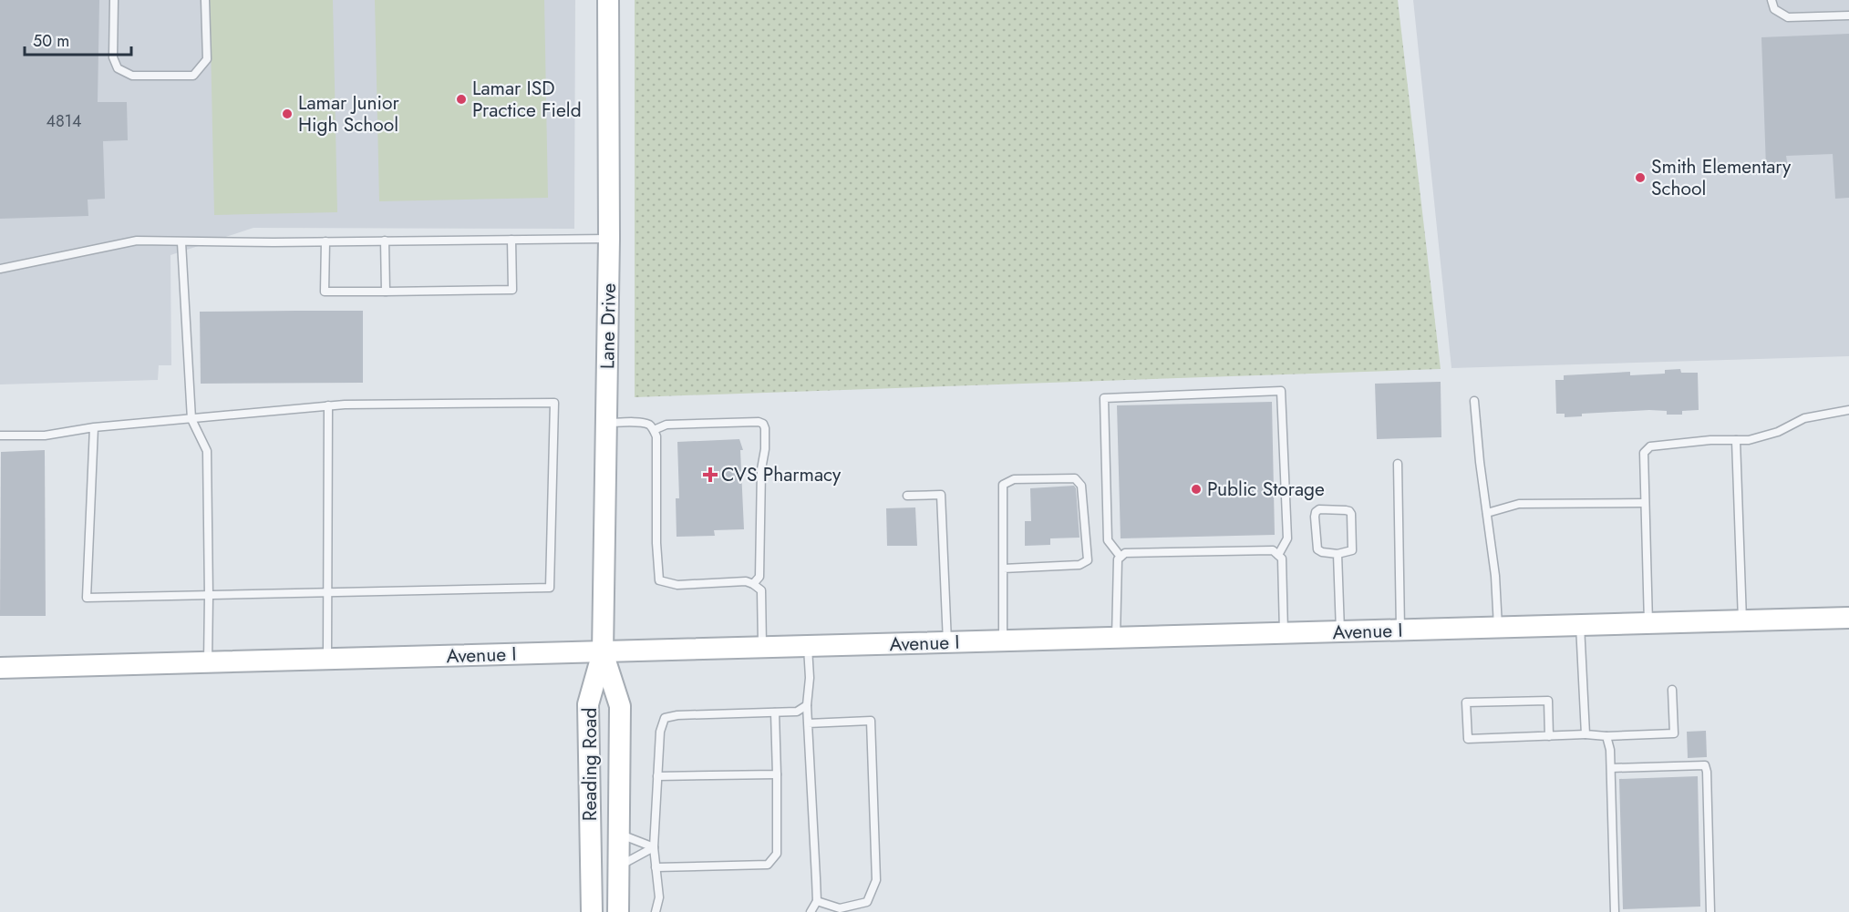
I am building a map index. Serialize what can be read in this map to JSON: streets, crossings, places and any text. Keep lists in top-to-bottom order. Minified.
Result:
{"streets":{"main road":["Lane Drive","Avenue I","Reading Road"]},"crossings":[["Lane Drive","Avenue I"],["Lane Drive","Reading Road"],["Avenue I","Reading Road"]],"places":{"other":["Lamar ISD Practice Field","Lamar Junior High School","Smith Elementary School","Public Storage"],"health":["CVS Pharmacy"]},"house_numbers":["4814"],"scale_bar":"50 m"}
